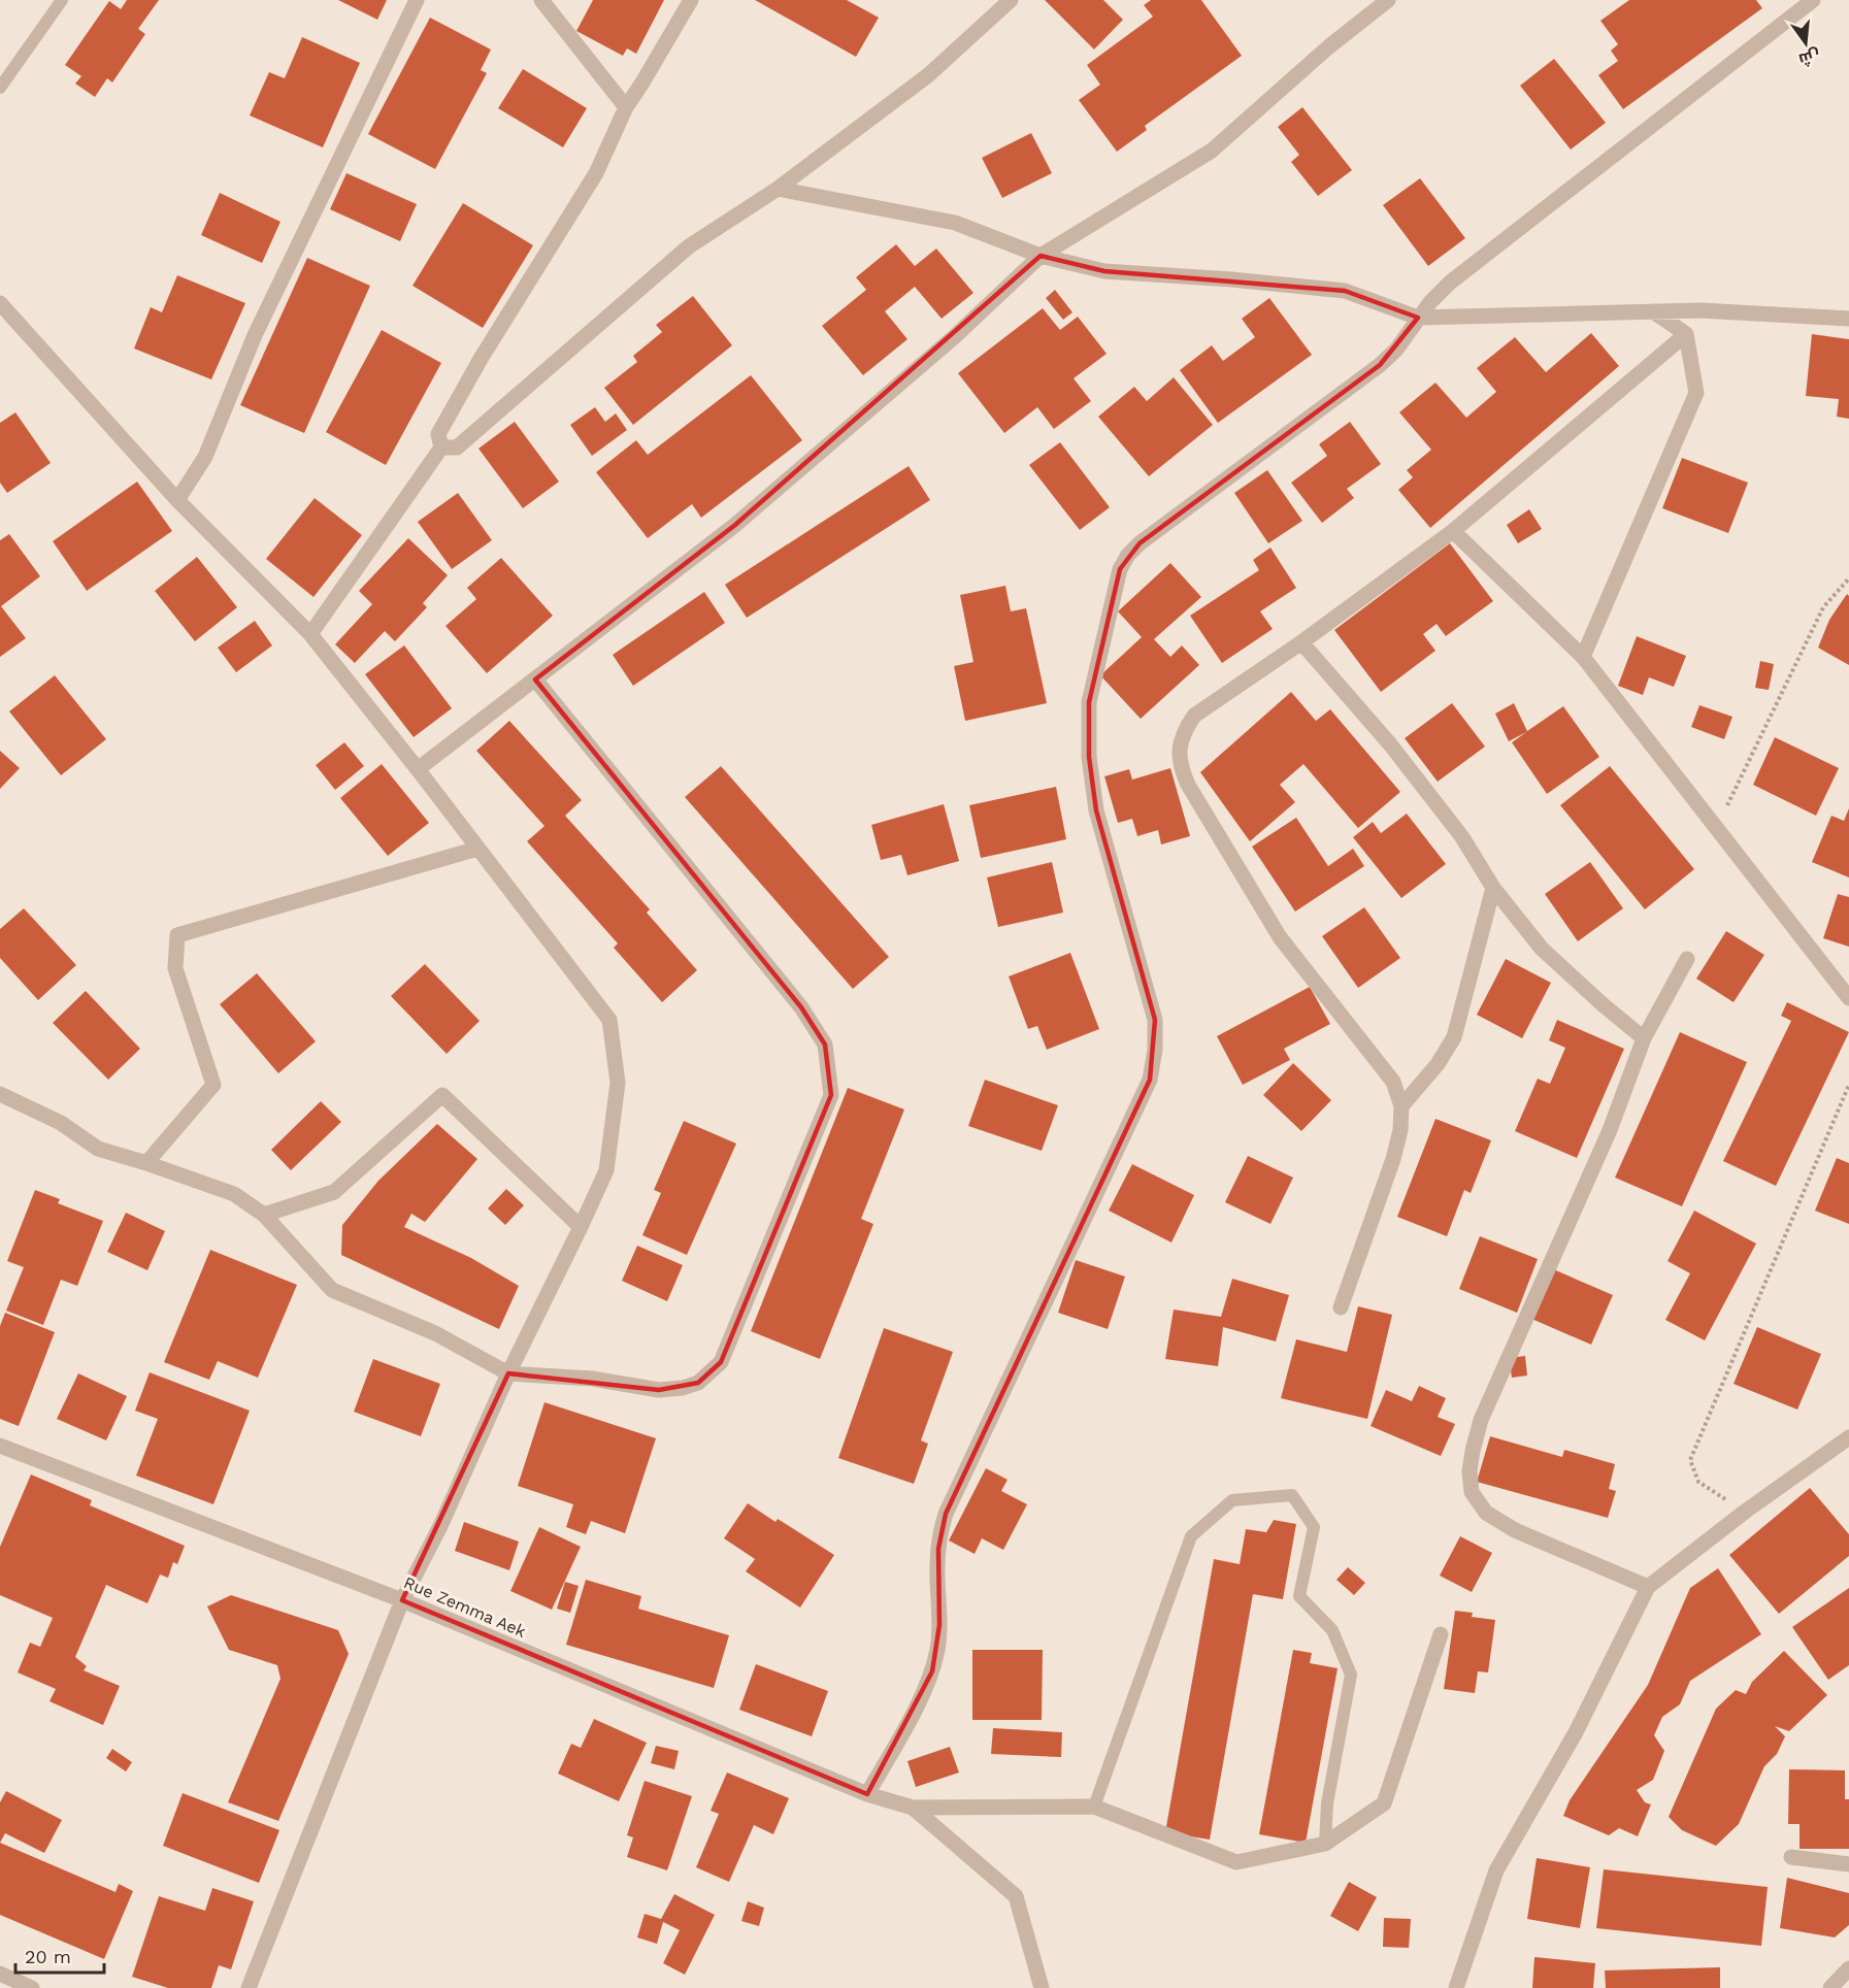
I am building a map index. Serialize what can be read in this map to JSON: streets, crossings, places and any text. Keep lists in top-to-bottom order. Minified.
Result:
{"streets":{"street":["Rue Zemma Aek"]},"scale_bar":"20 m","north":"bottom"}
